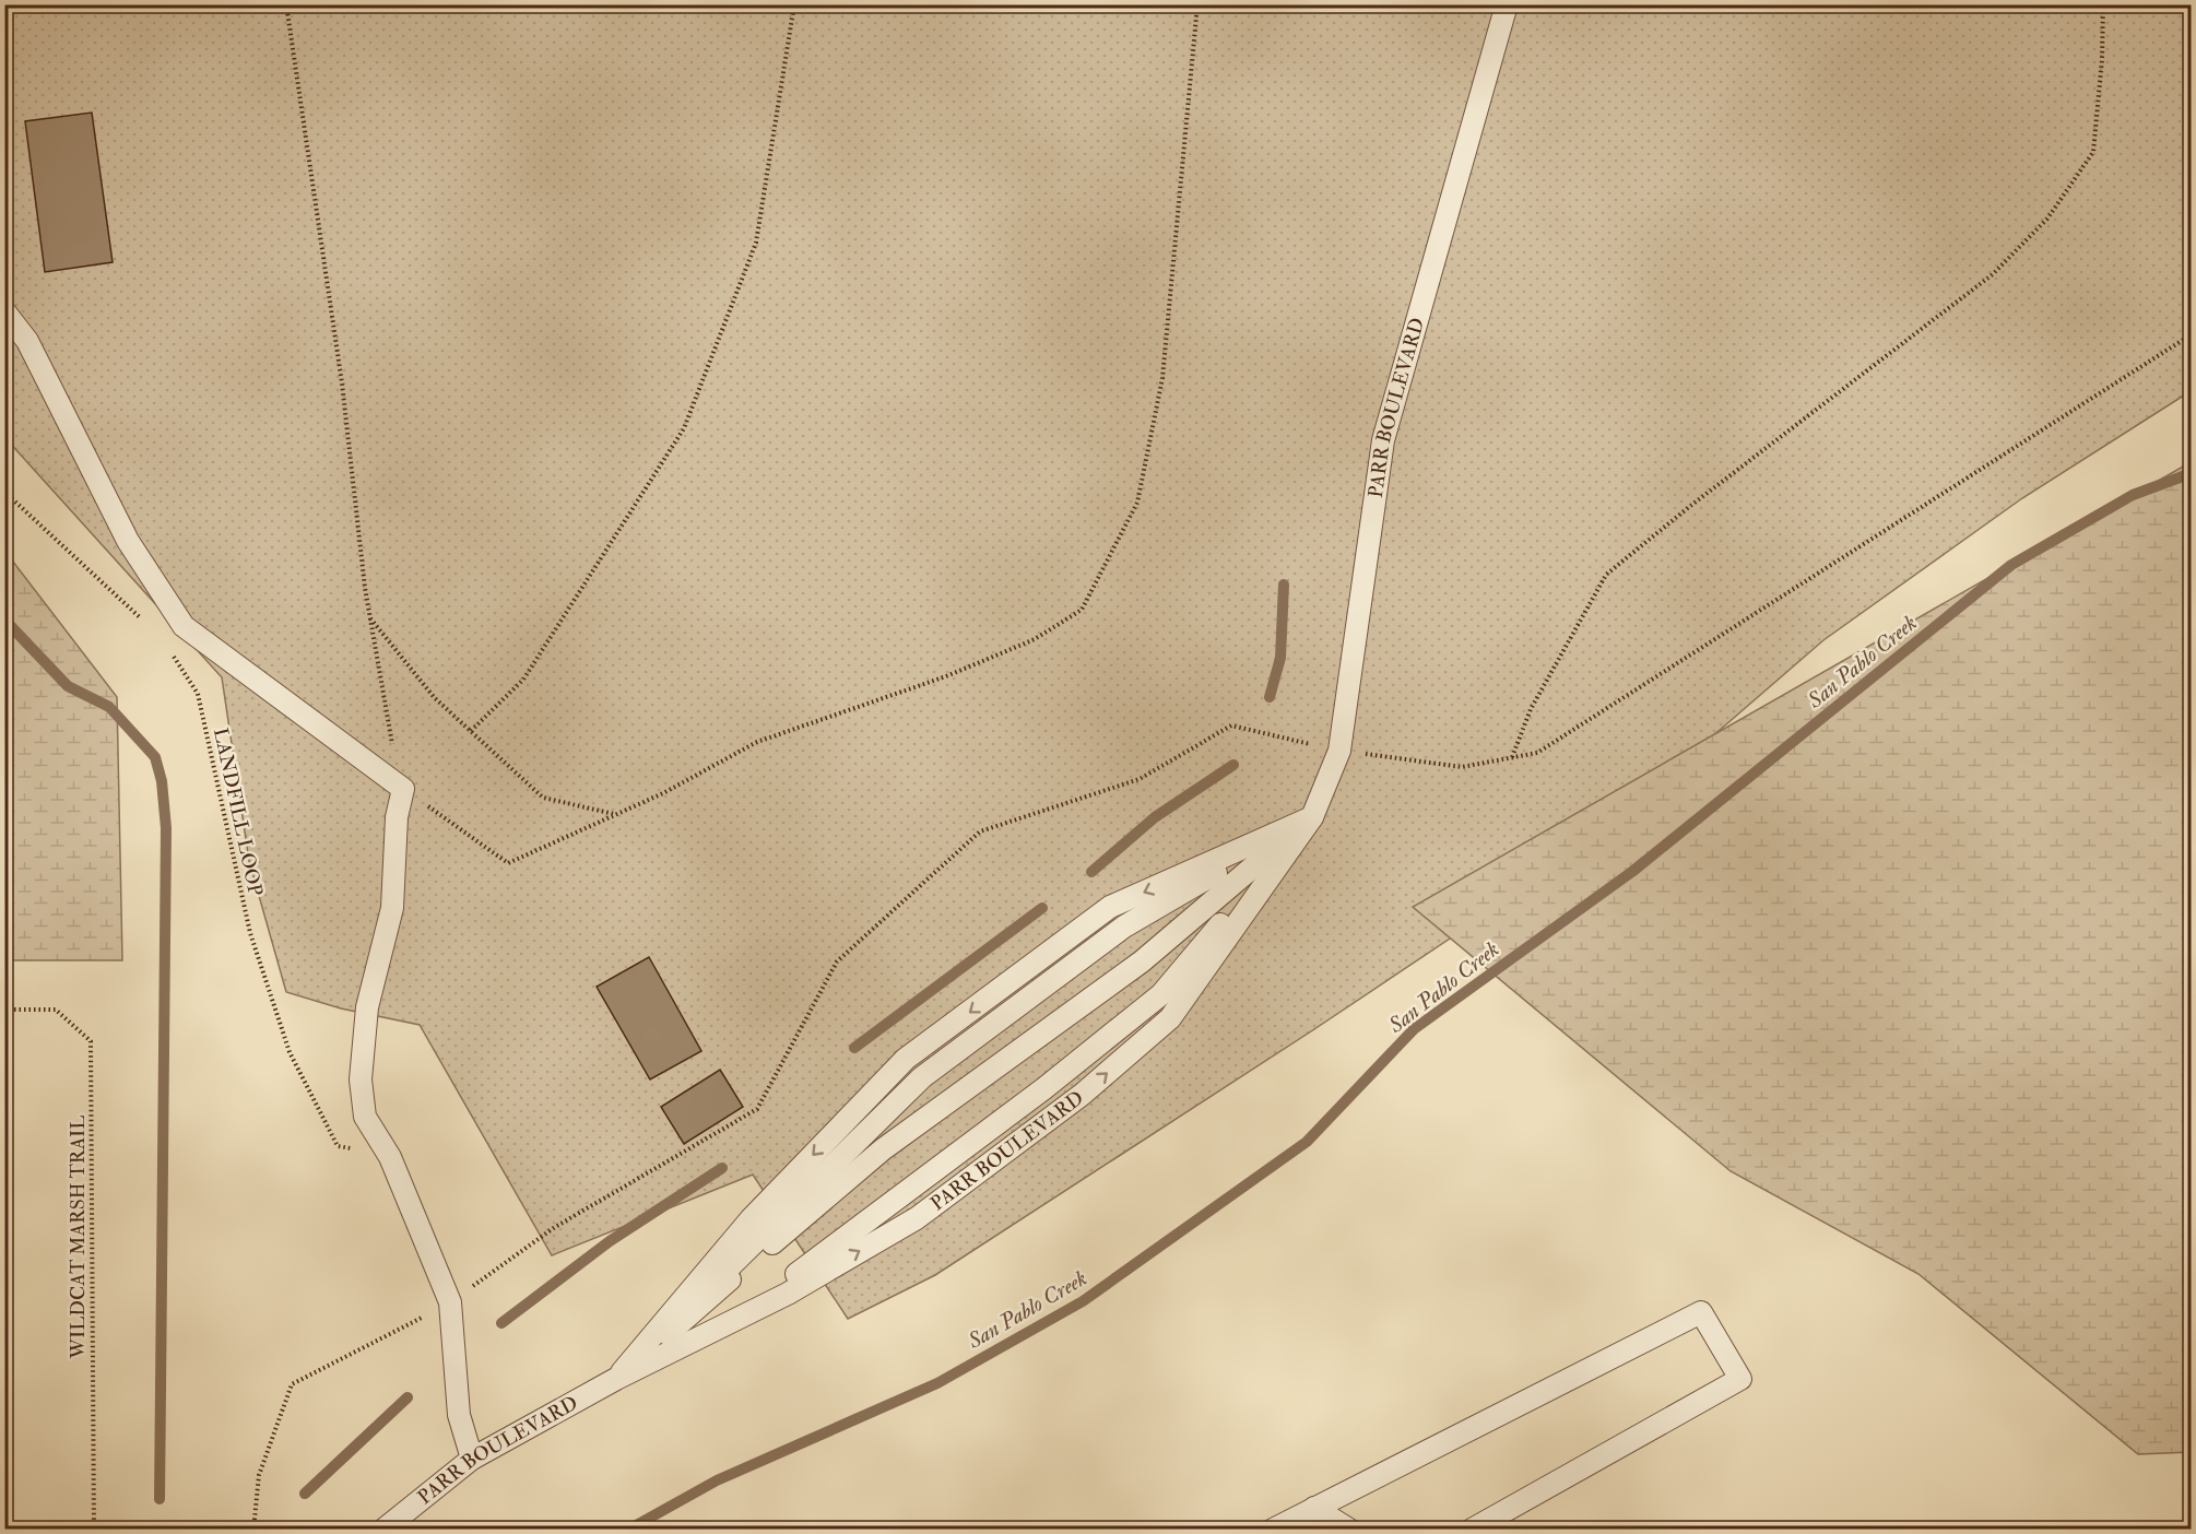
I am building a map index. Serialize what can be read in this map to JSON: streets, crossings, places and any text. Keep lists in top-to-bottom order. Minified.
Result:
{"streets":{"lane":["PARR BOULEVARD"],"path":["LANDFILL LOOP","WILDCAT MARSH TRAIL"]},"water":["San Pablo Creek"]}
